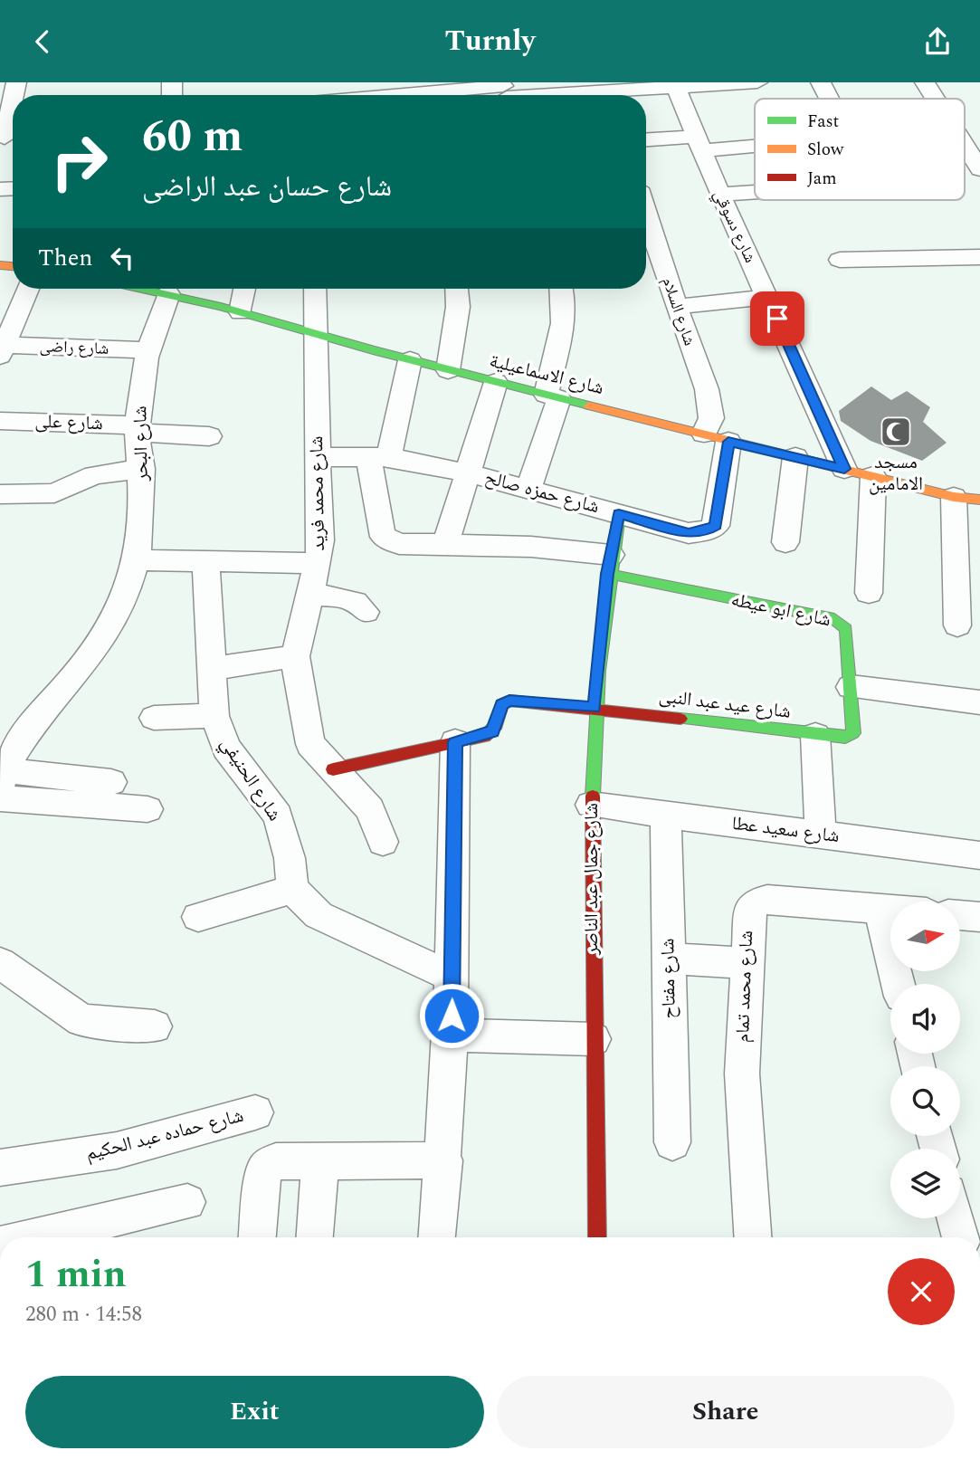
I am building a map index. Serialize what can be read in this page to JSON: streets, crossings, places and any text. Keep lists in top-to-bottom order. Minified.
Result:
{"streets":{"street":["شارع دسوقي","شارع السلام","شارع راضى","شارع الاسماعيلية","شارع على","شارع البحر","شارع حمزه صالح","شارع محمد فريد","شارع ابو عيطه","شارع عيد عبد النبى","شارع الحنيفي","شارع سعيد عطا","شارع جمال عبد الناصر","شارع مفتاح","شارع محمد تمام","شارع حماده عبد الحكيم"]},"crossings":[["شارع دسوقي","شارع الاسماعيلية"],["شارع السلام","شارع الاسماعيلية"],["شارع راضى","شارع البحر"],["شارع الاسماعيلية","شارع البحر"],["شارع الاسماعيلية","شارع حمزه صالح"],["شارع الاسماعيلية","شارع محمد فريد"],["شارع على","شارع البحر"],["شارع حمزه صالح","شارع محمد فريد"],["شارع حمزه صالح","شارع جمال عبد الناصر"],["شارع ابو عيطه","شارع عيد عبد النبى"],["شارع ابو عيطه","شارع جمال عبد الناصر"],["شارع عيد عبد النبى","شارع جمال عبد الناصر"],["شارع سعيد عطا","شارع جمال عبد الناصر"],["شارع سعيد عطا","شارع مفتاح"]],"places":{"mosque":["مسجد الامامين"]},"legend":["Fast","Slow","Jam"],"north":"right","page":{"header":"Turnly","turn":["60 m","شارع حسان عبد الراضى"],"then":"Then","heading":["1 min","280 m · 14:58"],"buttons":["Exit","Share"]}}
